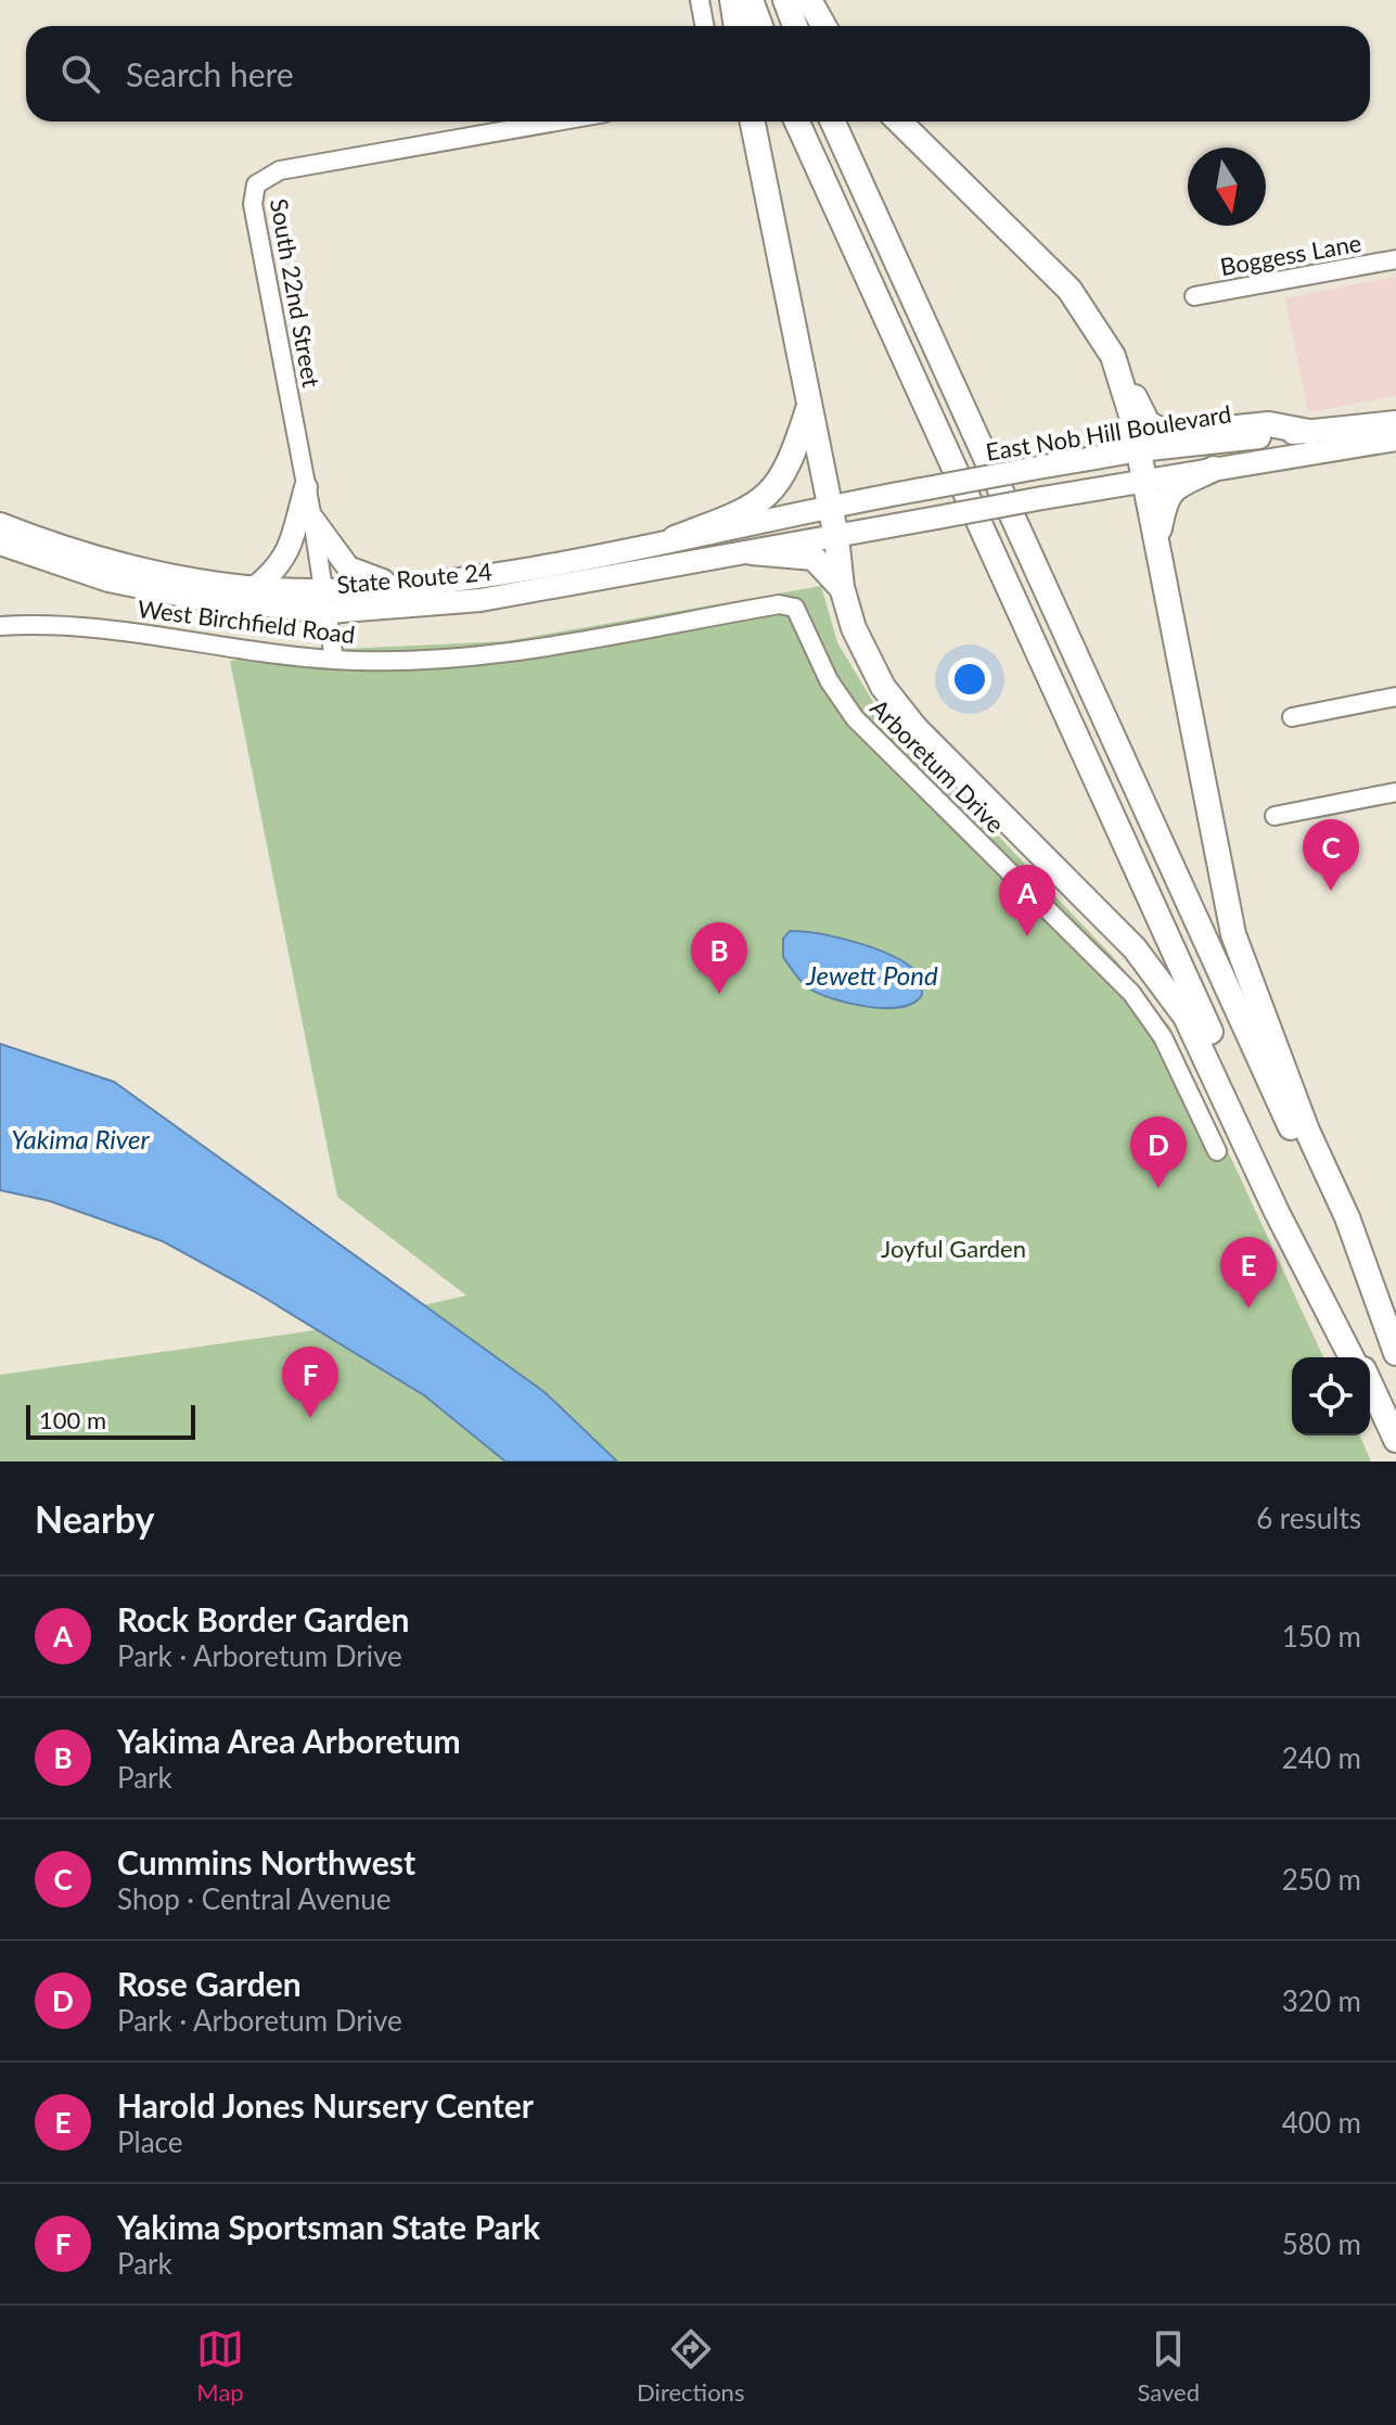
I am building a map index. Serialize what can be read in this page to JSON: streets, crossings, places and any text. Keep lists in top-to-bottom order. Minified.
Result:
{"streets":{"main road":["East Nob Hill Boulevard","State Route 24"],"street":["Boggess Lane","South 22nd Street","West Birchfield Road","Arboretum Drive"]},"crossings":[["South 22nd Street","State Route 24"],["South 22nd Street","West Birchfield Road"],["East Nob Hill Boulevard","State Route 24"],["West Birchfield Road","Arboretum Drive"]],"water":["Jewett Pond","Yakima River"],"parks":["Joyful Garden"],"scale_bar":"100 m","north":"bottom","page":{"search":"Search here","pins":["C","A","B","D","E","F"],"scale":"100 m","heading":["Nearby","6 results"],"list":[{"mark":"A","name":"Rock Border Garden","note":"Park · Arboretum Drive","value":"150 m"},{"mark":"B","name":"Yakima Area Arboretum","note":"Park","value":"240 m"},{"mark":"C","name":"Cummins Northwest","note":"Shop · Central Avenue","value":"250 m"},{"mark":"D","name":"Rose Garden","note":"Park · Arboretum Drive","value":"320 m"},{"mark":"E","name":"Harold Jones Nursery Center","note":"Place","value":"400 m"},{"mark":"F","name":"Yakima Sportsman State Park","note":"Park","value":"580 m"}],"nav":["Map","Directions","Saved"]}}
